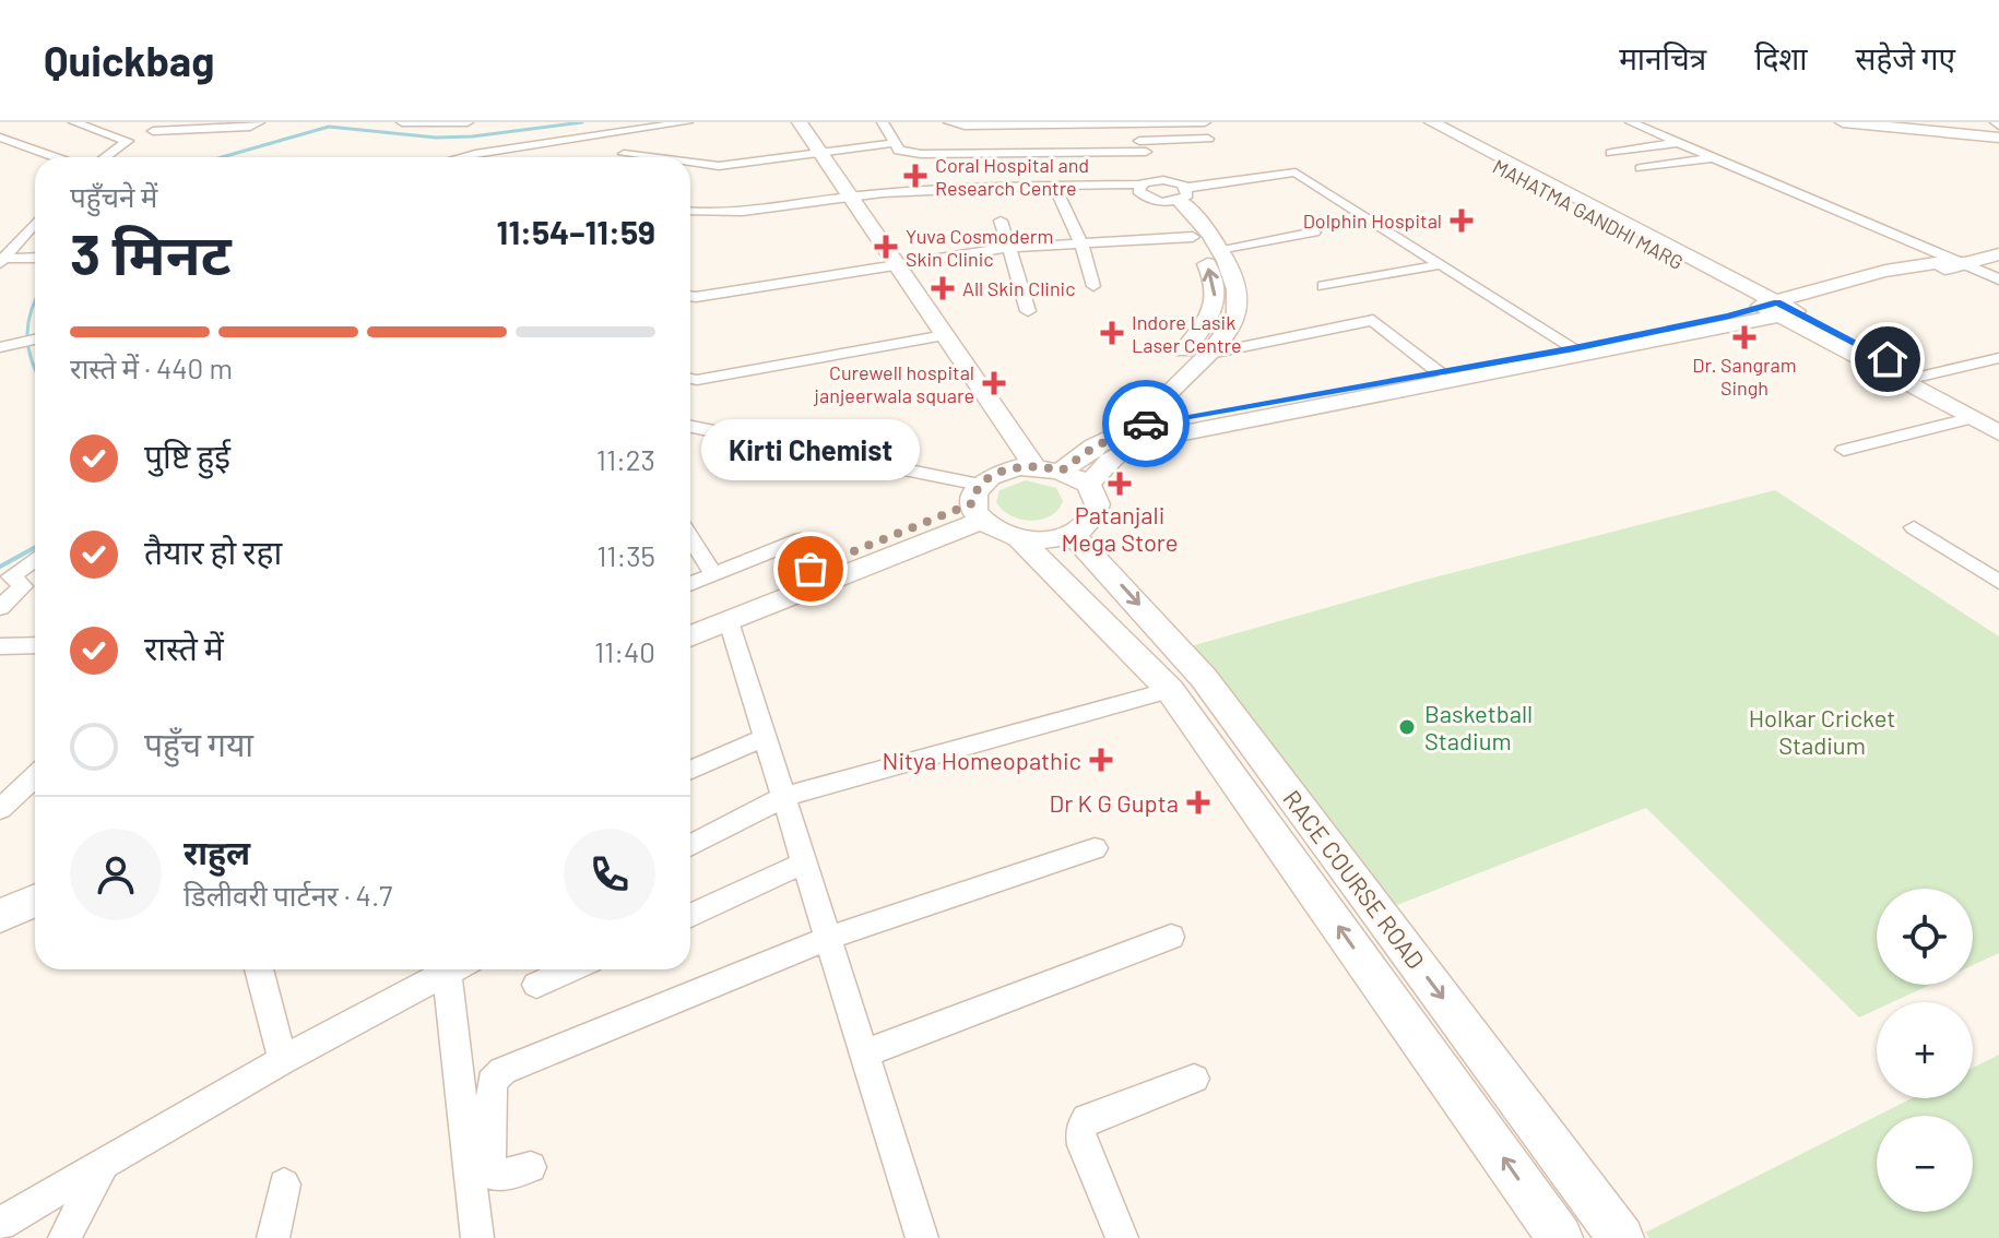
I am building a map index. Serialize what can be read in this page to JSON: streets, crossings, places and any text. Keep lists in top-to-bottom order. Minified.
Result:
{"streets":{"main road":["MAHATMA GANDHI MARG","RACE COURSE ROAD"]},"parks":["Holkar Cricket Stadium"],"places":{"health":["Coral Hospital and Research Centre","Dolphin Hospital","Yuva Cosmoderm Skin Clinic","All Skin Clinic","Indore Lasik Laser Centre","Dr. Sangram Singh","Curewell hospital janjeerwala square","Patanjali Mega Store","Nitya Homeopathic","Dr K G Gupta"],"other":["Kirti Chemist","Basketball Stadium"]},"page":{"header":"Quickbag","nav":["मानचित्र","दिशा","सहेजे गए"],"heading":["3 मिनट","पहुँचने में","11:54–11:59"],"panel":["राहुल","डिलीवरी पार्टनर · 4.7"],"bar":"रास्ते में · 440 m","list":[["पुष्टि हुई","11:23"],["तैयार हो रहा","11:35"],["रास्ते में","11:40"],"पहुँच गया"],"bubble":"Kirti Chemist","map_buttons":["+","−"]}}
